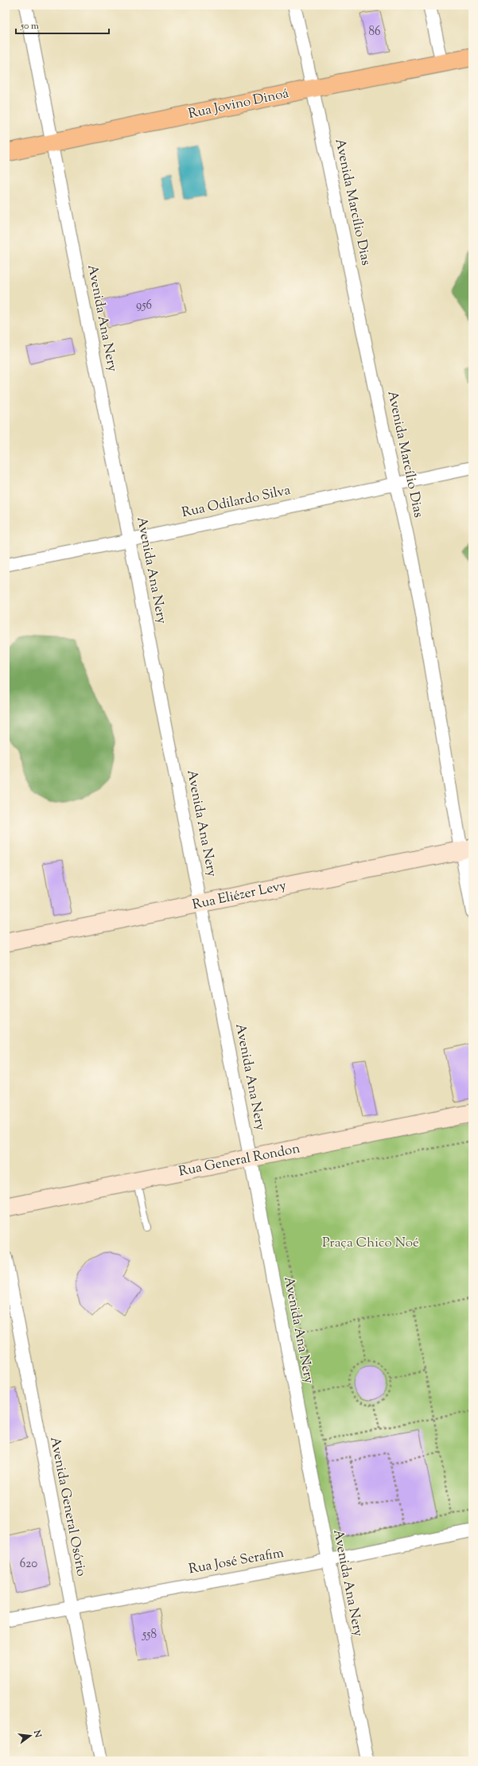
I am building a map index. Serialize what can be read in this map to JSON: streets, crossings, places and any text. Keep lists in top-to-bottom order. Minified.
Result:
{"streets":{"main road":["Rua Jovino Dinoá","Rua Eliézer Levy","Rua General Rondon"],"street":["Avenida Marcílio Dias","Avenida Ana Nery","Rua Odilardo Silva","Avenida General Osório","Rua José Serafim"]},"crossings":[["Rua Jovino Dinoá","Avenida Marcílio Dias"],["Rua Jovino Dinoá","Avenida Ana Nery"],["Avenida Marcílio Dias","Rua Odilardo Silva"],["Avenida Marcílio Dias","Rua Eliézer Levy"],["Avenida Ana Nery","Rua Odilardo Silva"],["Avenida Ana Nery","Rua Eliézer Levy"],["Avenida Ana Nery","Rua General Rondon"],["Avenida Ana Nery","Rua José Serafim"],["Avenida General Osório","Rua José Serafim"]],"parks":["Praça Chico Noé"],"house_numbers":["86","956","620","558"],"scale_bar":"50 m","north":"right"}
